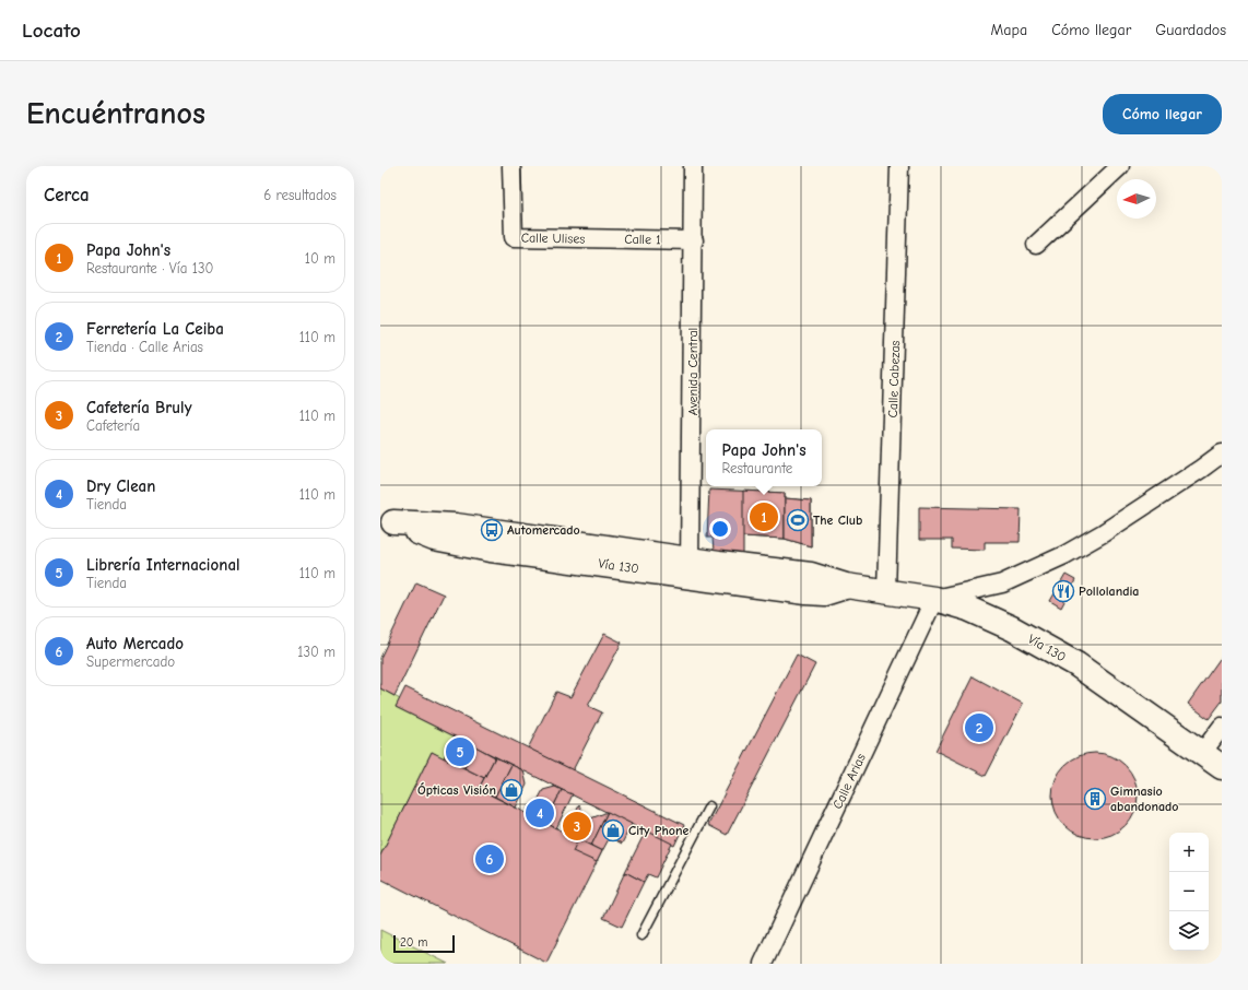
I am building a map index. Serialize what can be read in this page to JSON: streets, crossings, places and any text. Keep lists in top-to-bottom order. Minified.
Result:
{"streets":{"main road":["Vía 130"],"street":["Calle Ulises","Calle 1","Avenida Central","Calle Cabezas","Calle Arias"]},"crossings":[["Calle Ulises","Calle 1"],["Calle 1","Avenida Central"],["Avenida Central","Vía 130"],["Calle Cabezas","Vía 130"],["Vía 130","Calle Arias"]],"places":{"sports":["The Club"],"bus stop":["Automercado"],"restaurant":["Pollolandia"],"shop":["Ópticas Visión","City Phone"],"building":["Gimnasio abandonado"]},"scale_bar":"20 m","north":"left","page":{"header":"Locato","nav":["Mapa","Cómo llegar","Guardados"],"buttons":"Cómo llegar","title":"Encuéntranos","heading":["Cerca","6 resultados"],"list":[{"mark":"1","name":"Papa John's","note":"Restaurante · Vía 130","value":"10 m"},{"mark":"2","name":"Ferretería La Ceiba","note":"Tienda · Calle Arias","value":"110 m"},{"mark":"3","name":"Cafetería Bruly","note":"Cafetería","value":"110 m"},{"mark":"4","name":"Dry Clean","note":"Tienda","value":"110 m"},{"mark":"5","name":"Librería Internacional","note":"Tienda","value":"110 m"},{"mark":"6","name":"Auto Mercado","note":"Supermercado","value":"130 m"}],"popup":["Papa John's","Restaurante"],"pins":["1","2","5","4","3","6"],"map_buttons":["+","−"],"scale":"20 m"}}
